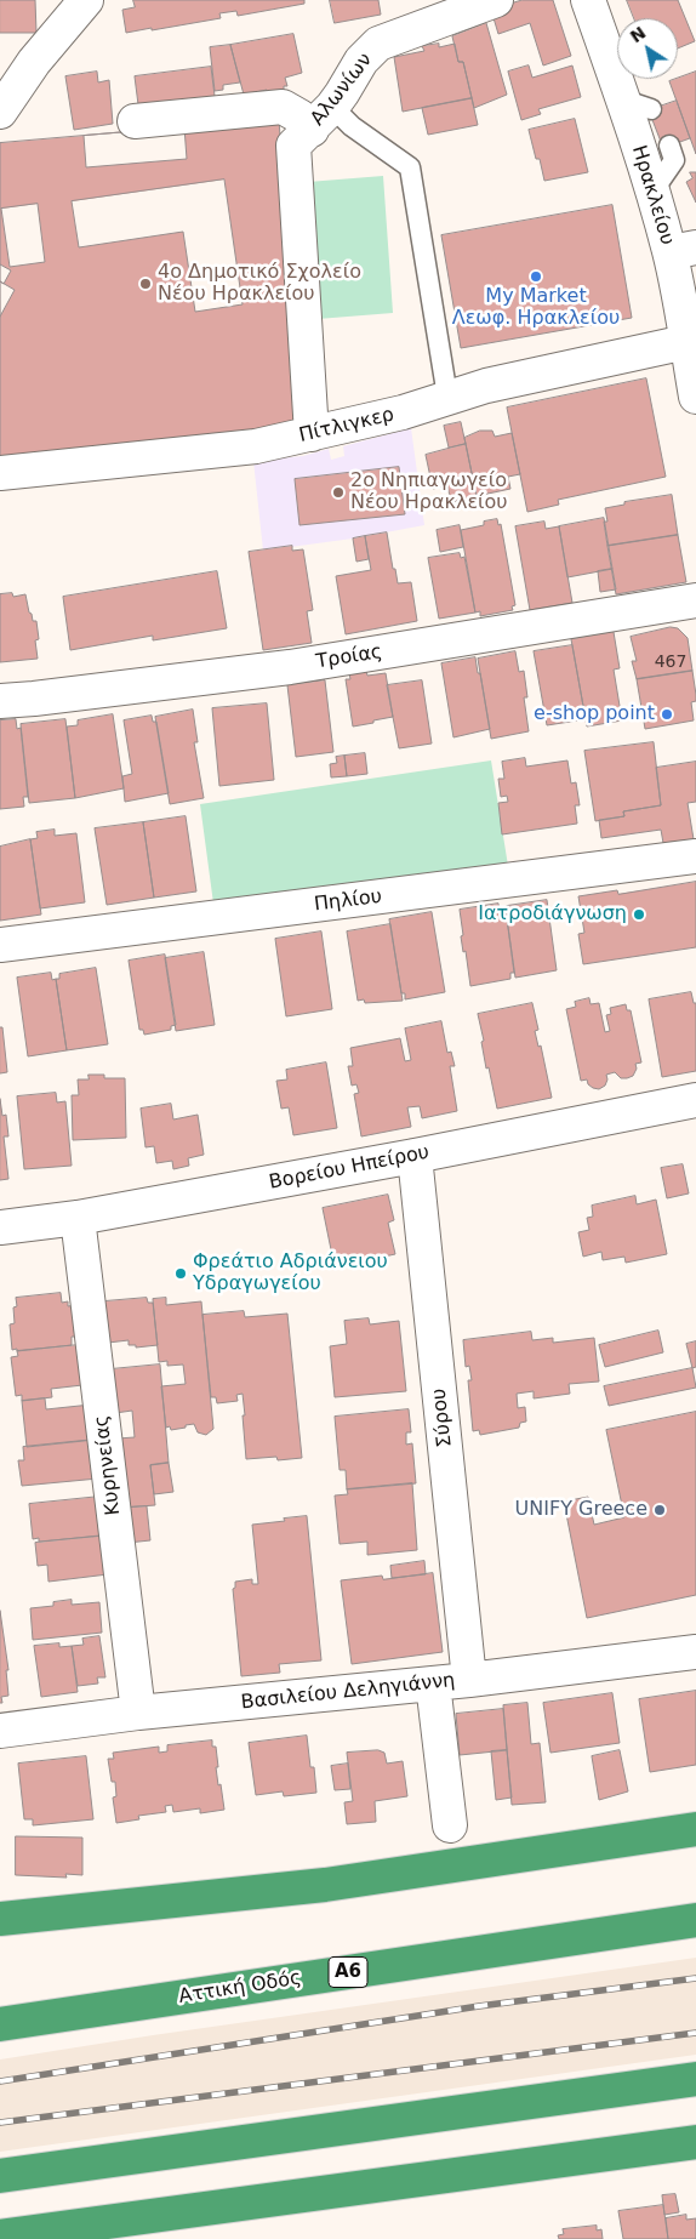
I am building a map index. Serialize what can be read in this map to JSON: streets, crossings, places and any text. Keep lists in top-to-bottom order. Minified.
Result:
{"streets":{"highway":["Α6","Αττική Οδός"],"street":["Αλωνίων","Ηρακλείου","Πίτλιγκερ","Τροίας","Πηλίου","Βορείου Ηπείρου","Σύρου","Κυρηνείας","Βασιλείου Δεληγιάννη"]},"crossings":[["Ηρακλείου","Πίτλιγκερ"],["Βορείου Ηπείρου","Σύρου"],["Βορείου Ηπείρου","Κυρηνείας"],["Σύρου","Βασιλείου Δεληγιάννη"],["Κυρηνείας","Βασιλείου Δεληγιάννη"]],"places":["My Market Λεωφ. Ηρακλείου","4ο Δημοτικό Σχολείο Νέου Ηρακλείου","2ο Νηπιαγωγείο Νέου Ηρακλείου","e-shop point","Ιατροδιάγνωση","Φρεάτιο Αδριάνειου Υδραγωγείου","UNIFY Greece"],"house_numbers":["467"],"north":"top left"}
